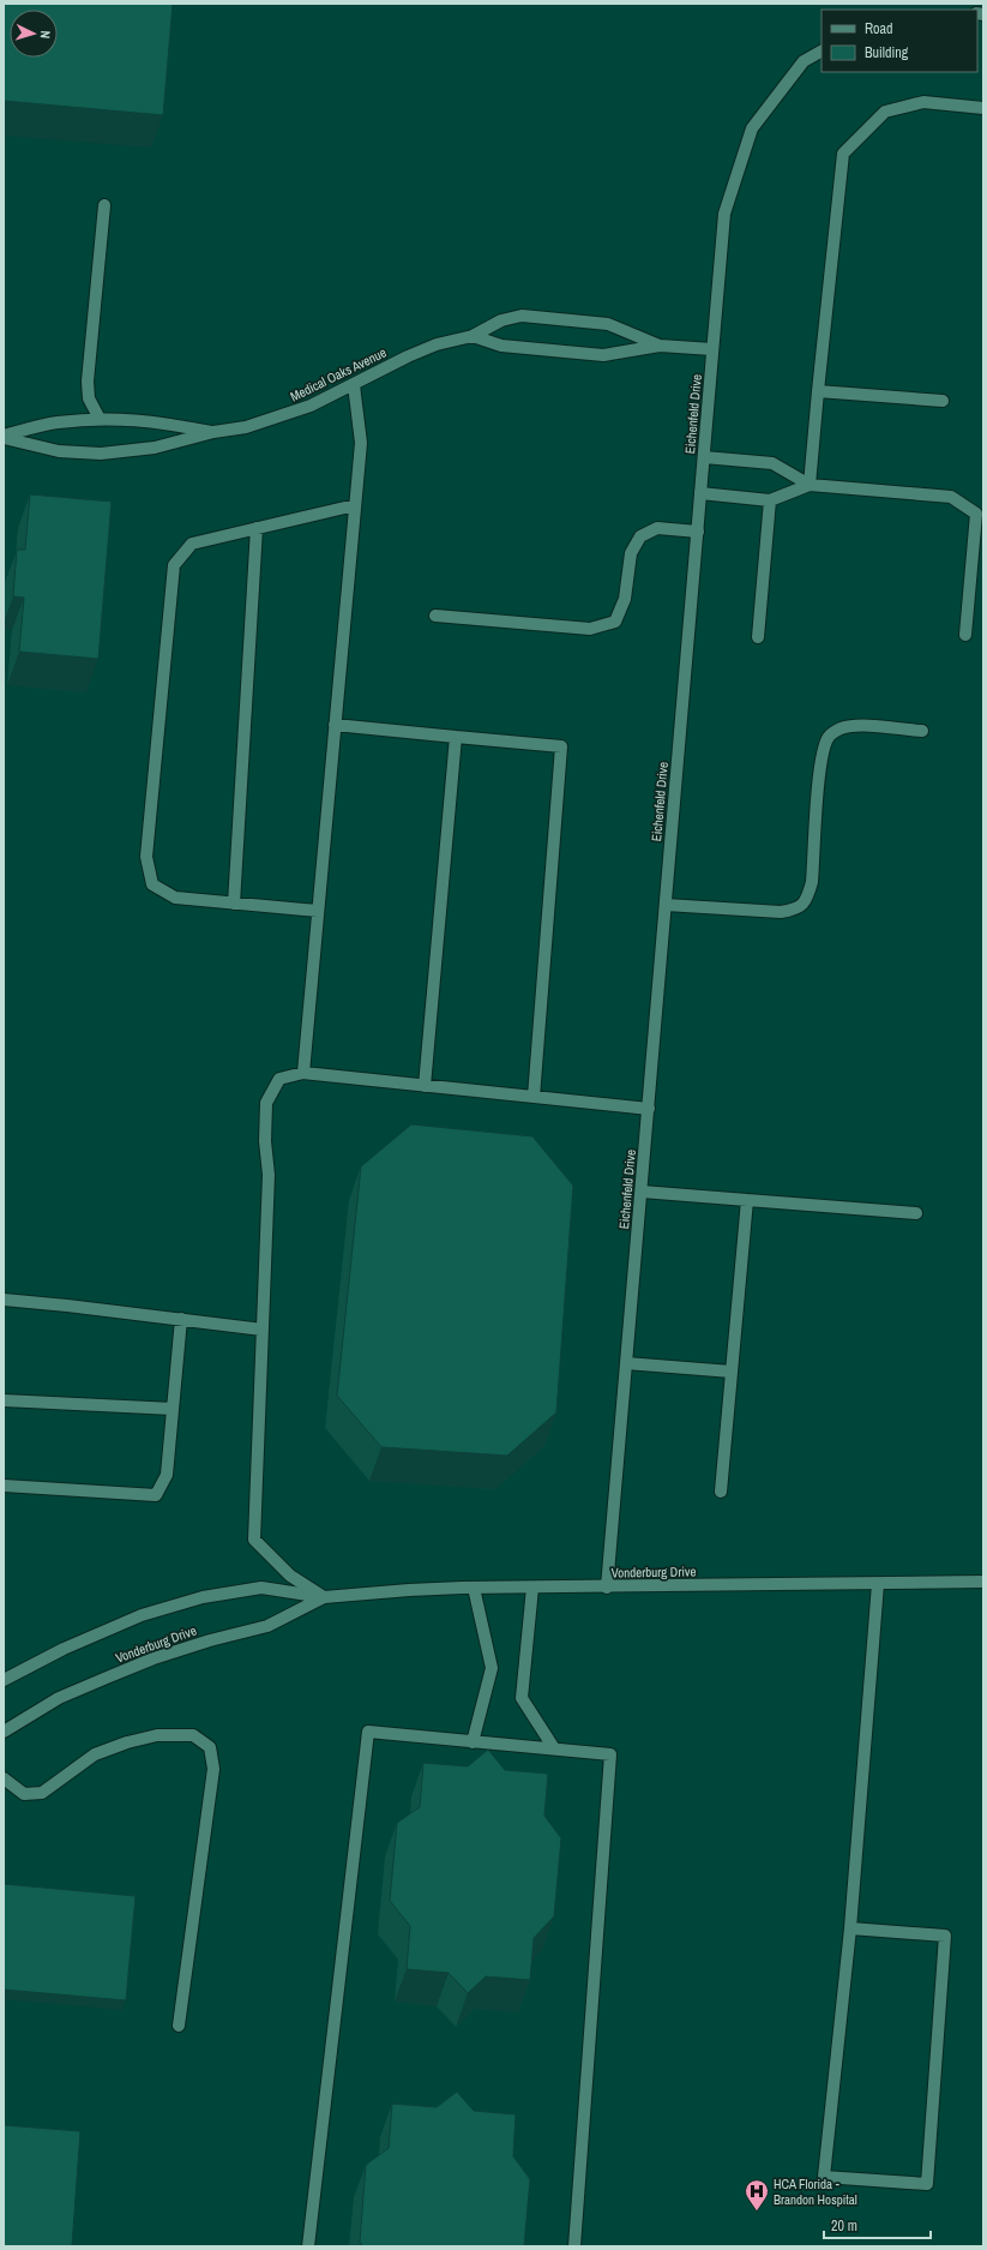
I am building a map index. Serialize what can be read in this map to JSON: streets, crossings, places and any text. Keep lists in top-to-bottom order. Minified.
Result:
{"streets":{"street":["Medical Oaks Avenue","Eichenfeld Drive","Vonderburg Drive"]},"crossings":[["Medical Oaks Avenue","Eichenfeld Drive"],["Eichenfeld Drive","Vonderburg Drive"]],"places":{"hospital":["HCA Florida - Brandon Hospital"]},"legend":["Road","Building"],"scale_bar":"20 m","north":"right"}
